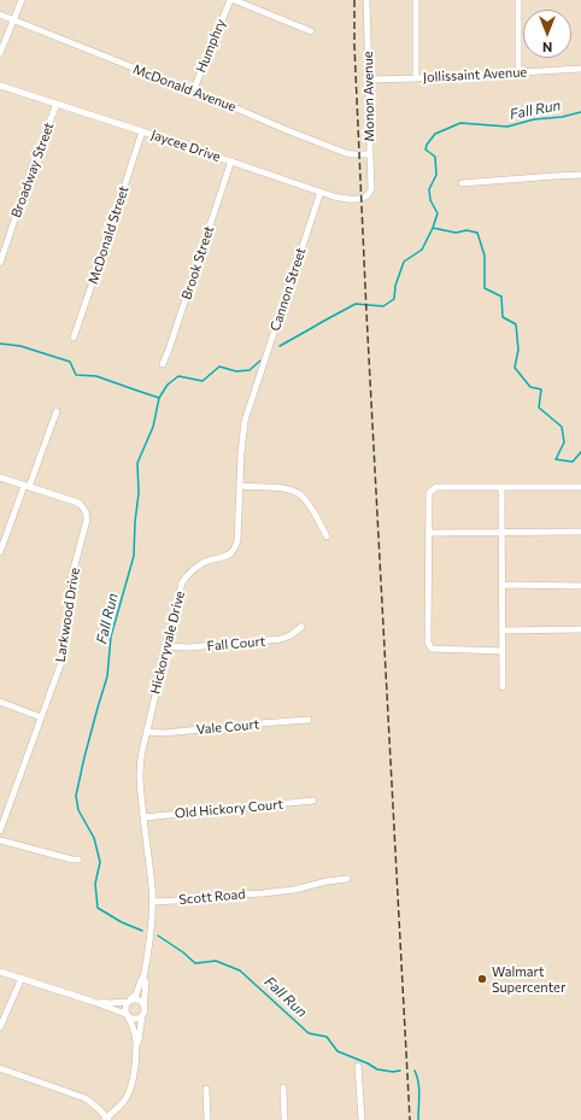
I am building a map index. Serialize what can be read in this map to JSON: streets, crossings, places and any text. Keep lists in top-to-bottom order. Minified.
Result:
{"streets":{"street":["Humphry","Jollissaint Avenue","McDonald Avenue","Monon Avenue","Jaycee Drive","Broadway Street","McDonald Street","Brook Street","Cannon Street","Larkwood Drive","Hickoryvale Drive","Fall Court","Vale Court","Old Hickory Court","Scott Road"]},"crossings":[["Humphry","McDonald Avenue"],["Jollissaint Avenue","Monon Avenue"],["McDonald Avenue","Monon Avenue"],["Monon Avenue","Jaycee Drive"],["Jaycee Drive","Broadway Street"],["Jaycee Drive","McDonald Street"],["Jaycee Drive","Brook Street"],["Jaycee Drive","Cannon Street"],["Cannon Street","Hickoryvale Drive"],["Hickoryvale Drive","Fall Court"],["Hickoryvale Drive","Vale Court"],["Hickoryvale Drive","Old Hickory Court"],["Hickoryvale Drive","Scott Road"]],"water":["Fall Run"],"places":["Walmart Supercenter"],"north":"bottom"}
